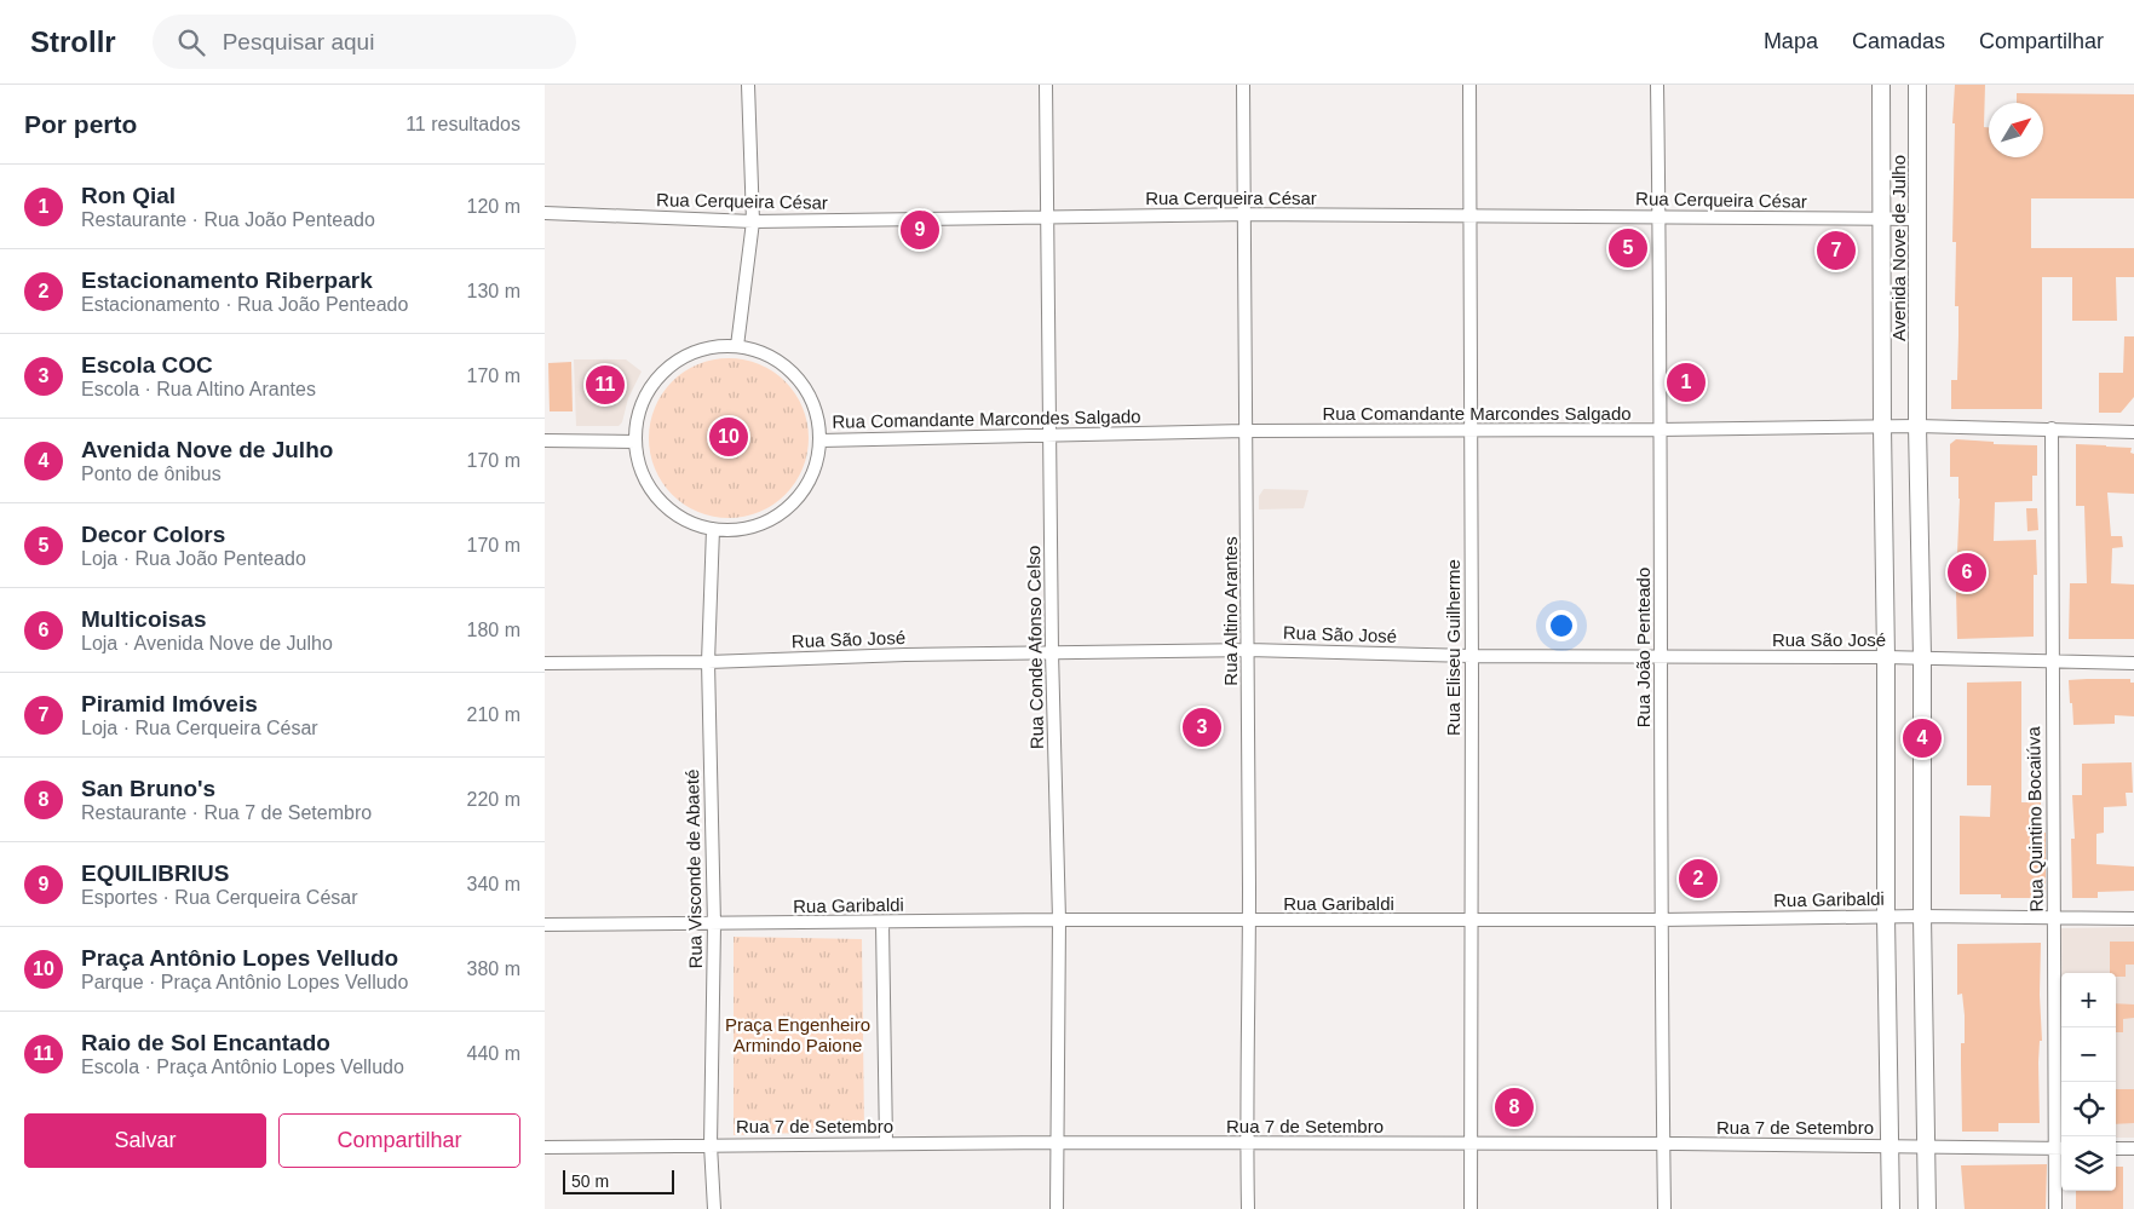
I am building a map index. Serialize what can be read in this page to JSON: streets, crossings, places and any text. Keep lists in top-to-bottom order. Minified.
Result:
{"streets":{"main road":["Avenida Nove de Julho"],"street":["Rua Cerqueira César","Rua Comandante Marcondes Salgado","Rua Altino Arantes","Rua São José","Rua Conde Afonso Celso","Rua Eliseu Guilherme","Rua João Penteado","Rua Quintino Bocaiúva","Rua Visconde de Abaeté","Rua Garibaldi","Rua 7 de Setembro"]},"crossings":[["Rua Cerqueira César","Avenida Nove de Julho"],["Rua Cerqueira César","Rua Altino Arantes"],["Rua Cerqueira César","Rua Conde Afonso Celso"],["Rua Cerqueira César","Rua Eliseu Guilherme"],["Rua Cerqueira César","Rua João Penteado"],["Avenida Nove de Julho","Rua Comandante Marcondes Salgado"],["Avenida Nove de Julho","Rua São José"],["Avenida Nove de Julho","Rua Garibaldi"],["Avenida Nove de Julho","Rua 7 de Setembro"],["Rua Comandante Marcondes Salgado","Rua Altino Arantes"],["Rua Comandante Marcondes Salgado","Rua Conde Afonso Celso"],["Rua Comandante Marcondes Salgado","Rua Eliseu Guilherme"],["Rua Comandante Marcondes Salgado","Rua João Penteado"],["Rua Comandante Marcondes Salgado","Rua Quintino Bocaiúva"],["Rua Comandante Marcondes Salgado","Rua Visconde de Abaeté"],["Rua Altino Arantes","Rua São José"],["Rua Altino Arantes","Rua Garibaldi"],["Rua Altino Arantes","Rua 7 de Setembro"],["Rua São José","Rua Conde Afonso Celso"],["Rua São José","Rua Eliseu Guilherme"],["Rua São José","Rua João Penteado"],["Rua São José","Rua Quintino Bocaiúva"],["Rua São José","Rua Visconde de Abaeté"],["Rua Conde Afonso Celso","Rua Garibaldi"],["Rua Conde Afonso Celso","Rua 7 de Setembro"],["Rua Eliseu Guilherme","Rua Garibaldi"],["Rua Eliseu Guilherme","Rua 7 de Setembro"],["Rua João Penteado","Rua Garibaldi"],["Rua João Penteado","Rua 7 de Setembro"],["Rua Quintino Bocaiúva","Rua Garibaldi"],["Rua Quintino Bocaiúva","Rua 7 de Setembro"],["Rua Visconde de Abaeté","Rua Garibaldi"],["Rua Visconde de Abaeté","Rua 7 de Setembro"]],"parks":["Praça Engenheiro Armindo Paione"],"scale_bar":"50 m","north":"top right","page":{"header":"Strollr","search":"Pesquisar aqui","nav":["Mapa","Camadas","Compartilhar"],"heading":["Por perto","11 resultados"],"list":[{"mark":"1","name":"Ron Qial","note":"Restaurante · Rua João Penteado","value":"120 m"},{"mark":"2","name":"Estacionamento Riberpark","note":"Estacionamento · Rua João Penteado","value":"130 m"},{"mark":"3","name":"Escola COC","note":"Escola · Rua Altino Arantes","value":"170 m"},{"mark":"4","name":"Avenida Nove de Julho","note":"Ponto de ônibus","value":"170 m"},{"mark":"5","name":"Decor Colors","note":"Loja · Rua João Penteado","value":"170 m"},{"mark":"6","name":"Multicoisas","note":"Loja · Avenida Nove de Julho","value":"180 m"},{"mark":"7","name":"Piramid Imóveis","note":"Loja · Rua Cerqueira César","value":"210 m"},{"mark":"8","name":"San Bruno's","note":"Restaurante · Rua 7 de Setembro","value":"220 m"},{"mark":"9","name":"EQUILIBRIUS","note":"Esportes · Rua Cerqueira César","value":"340 m"},{"mark":"10","name":"Praça Antônio Lopes Velludo","note":"Parque · Praça Antônio Lopes Velludo","value":"380 m"},{"mark":"11","name":"Raio de Sol Encantado","note":"Escola · Praça Antônio Lopes Velludo","value":"440 m"}],"pins":["9","5","7","1","11","10","6","3","4","2","8"],"map_buttons":["+","−"],"buttons":["Salvar","Compartilhar"],"scale":"50 m"}}
